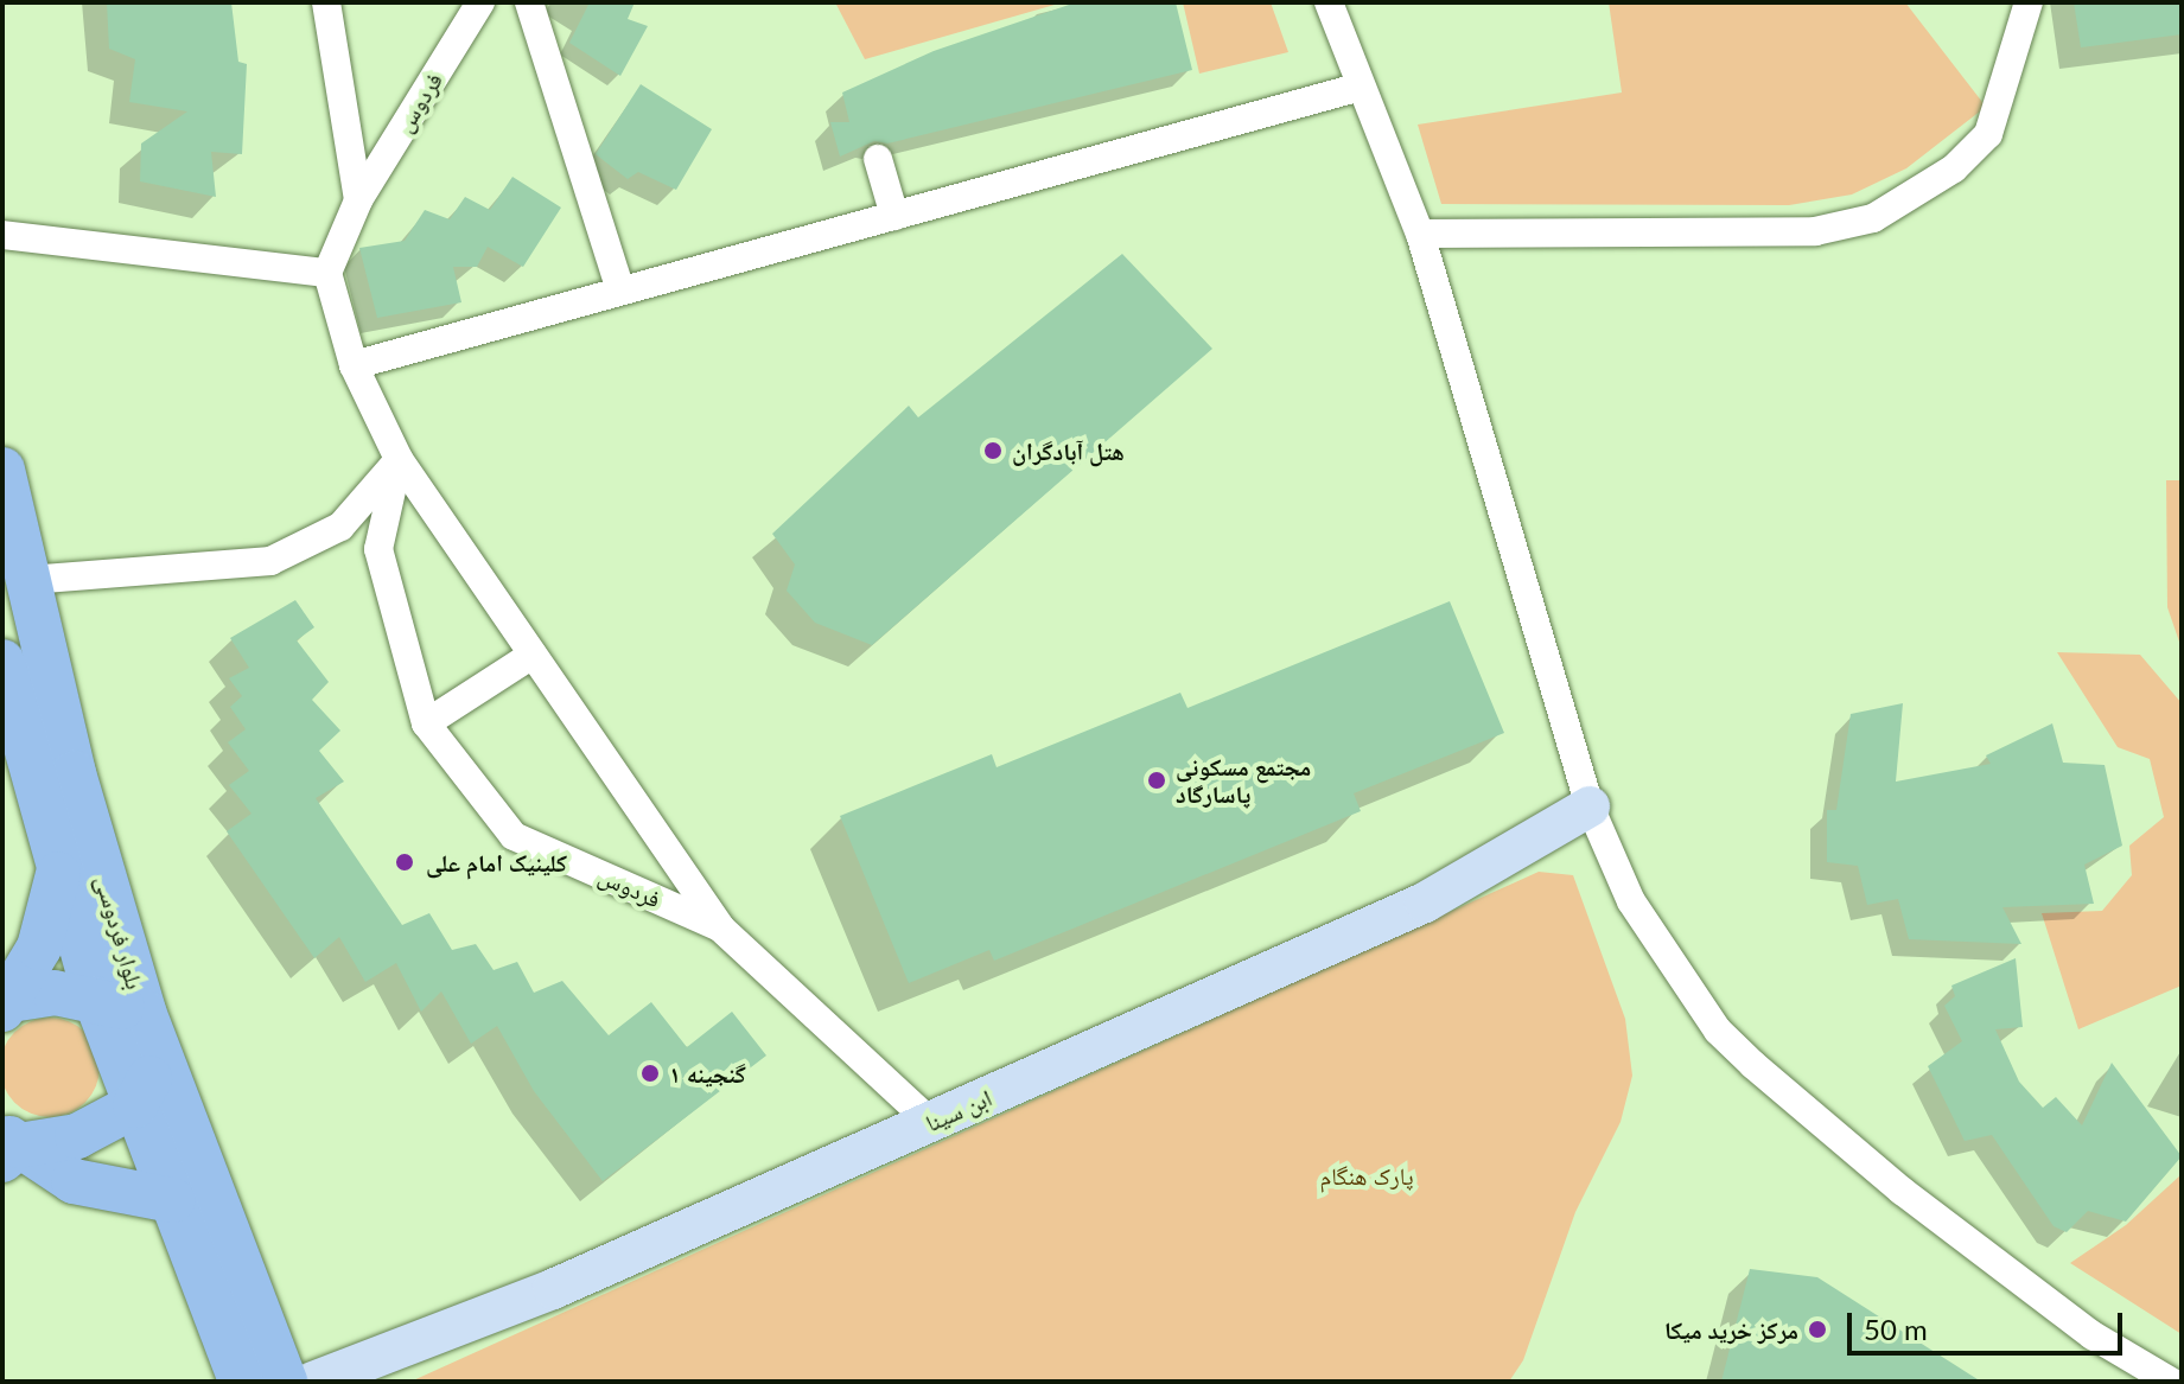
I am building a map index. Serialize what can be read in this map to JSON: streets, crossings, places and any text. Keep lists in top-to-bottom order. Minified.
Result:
{"streets":{"main road":["بلوار فردوسی"],"street":["فردوس","ابن سینا"]},"crossings":[["فردوس","ابن سینا"]],"parks":["پارک هنگام"],"places":["هتل آبادگران","مجتمع مسکونی پاسارگاد","کلینیک امام علی","گنجینه ۱","مرکز خرید میکا"],"scale_bar":"50 m"}
